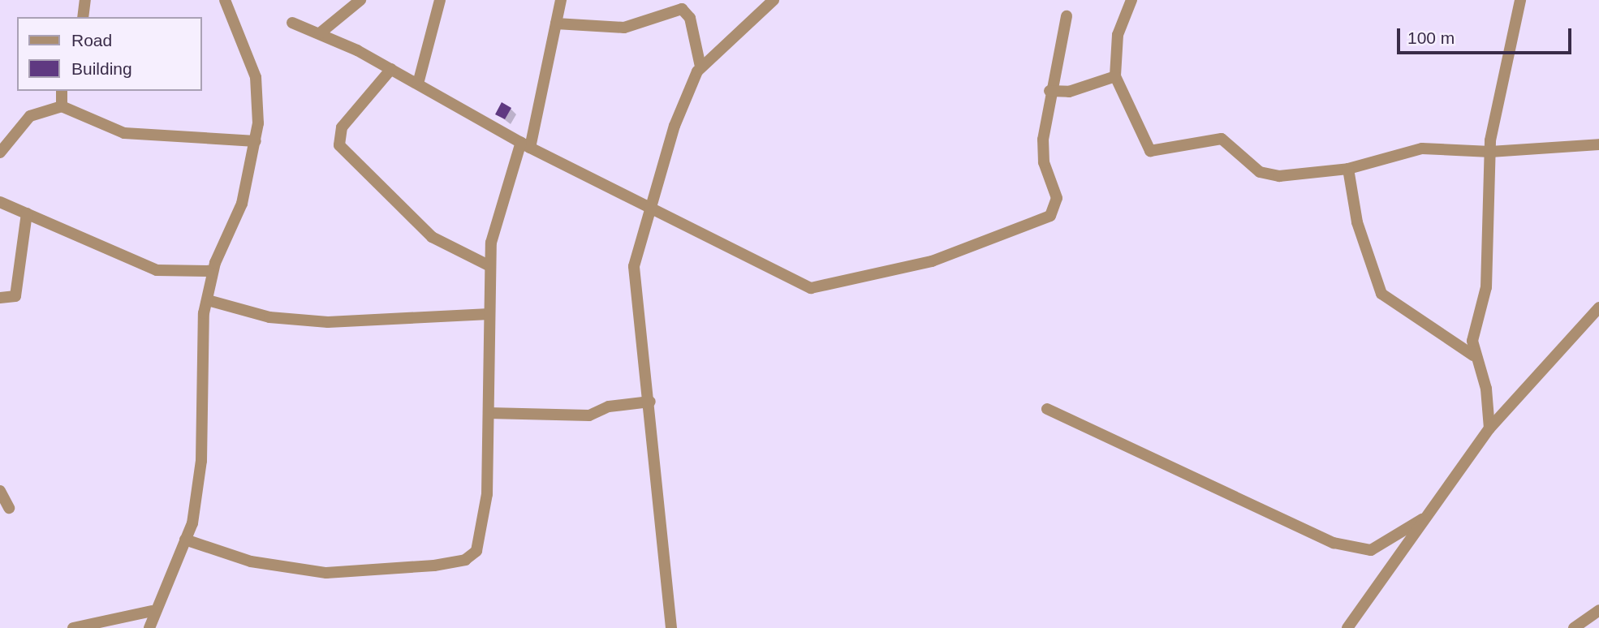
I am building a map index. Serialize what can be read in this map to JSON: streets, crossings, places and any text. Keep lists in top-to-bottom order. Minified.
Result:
{"legend":["Road","Building"],"scale_bar":"100 m"}
